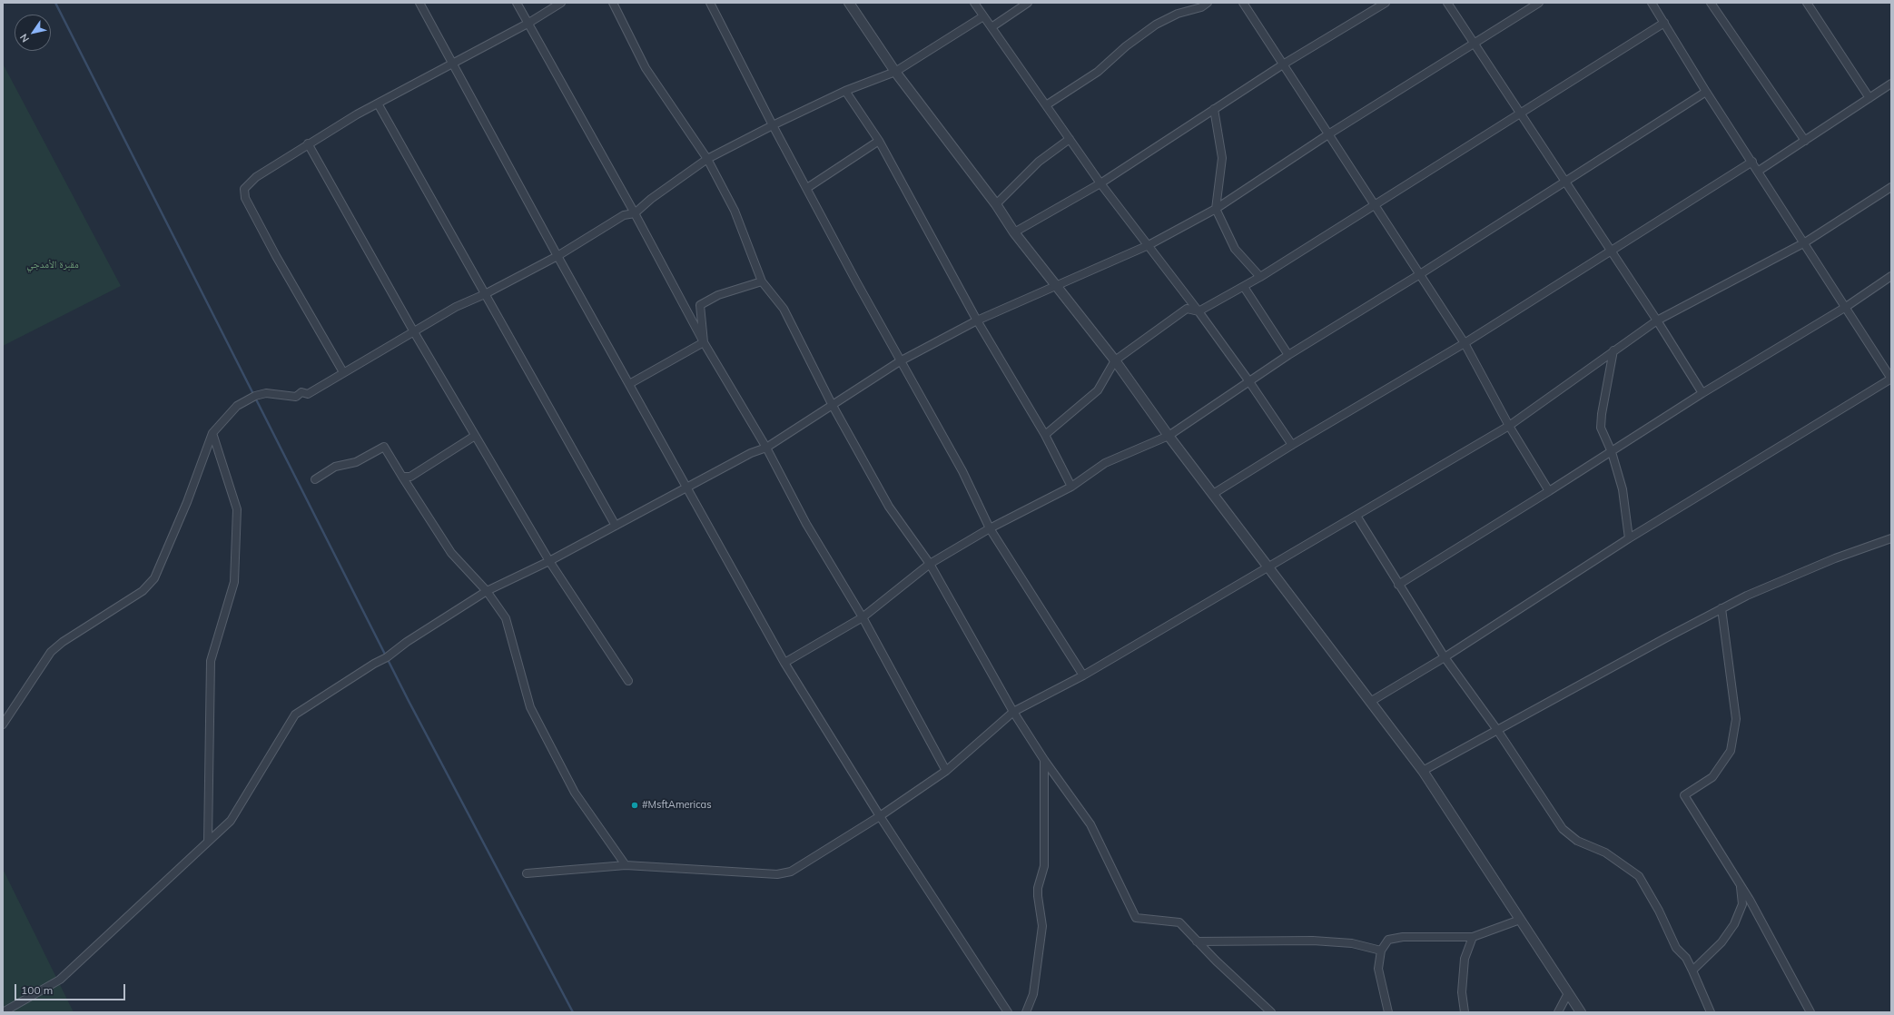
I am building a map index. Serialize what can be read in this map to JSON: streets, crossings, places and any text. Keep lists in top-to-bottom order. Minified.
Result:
{"parks":["مقبرة الأمدجي"],"places":["#MsftAmericas"],"scale_bar":"100 m","north":"bottom left"}
